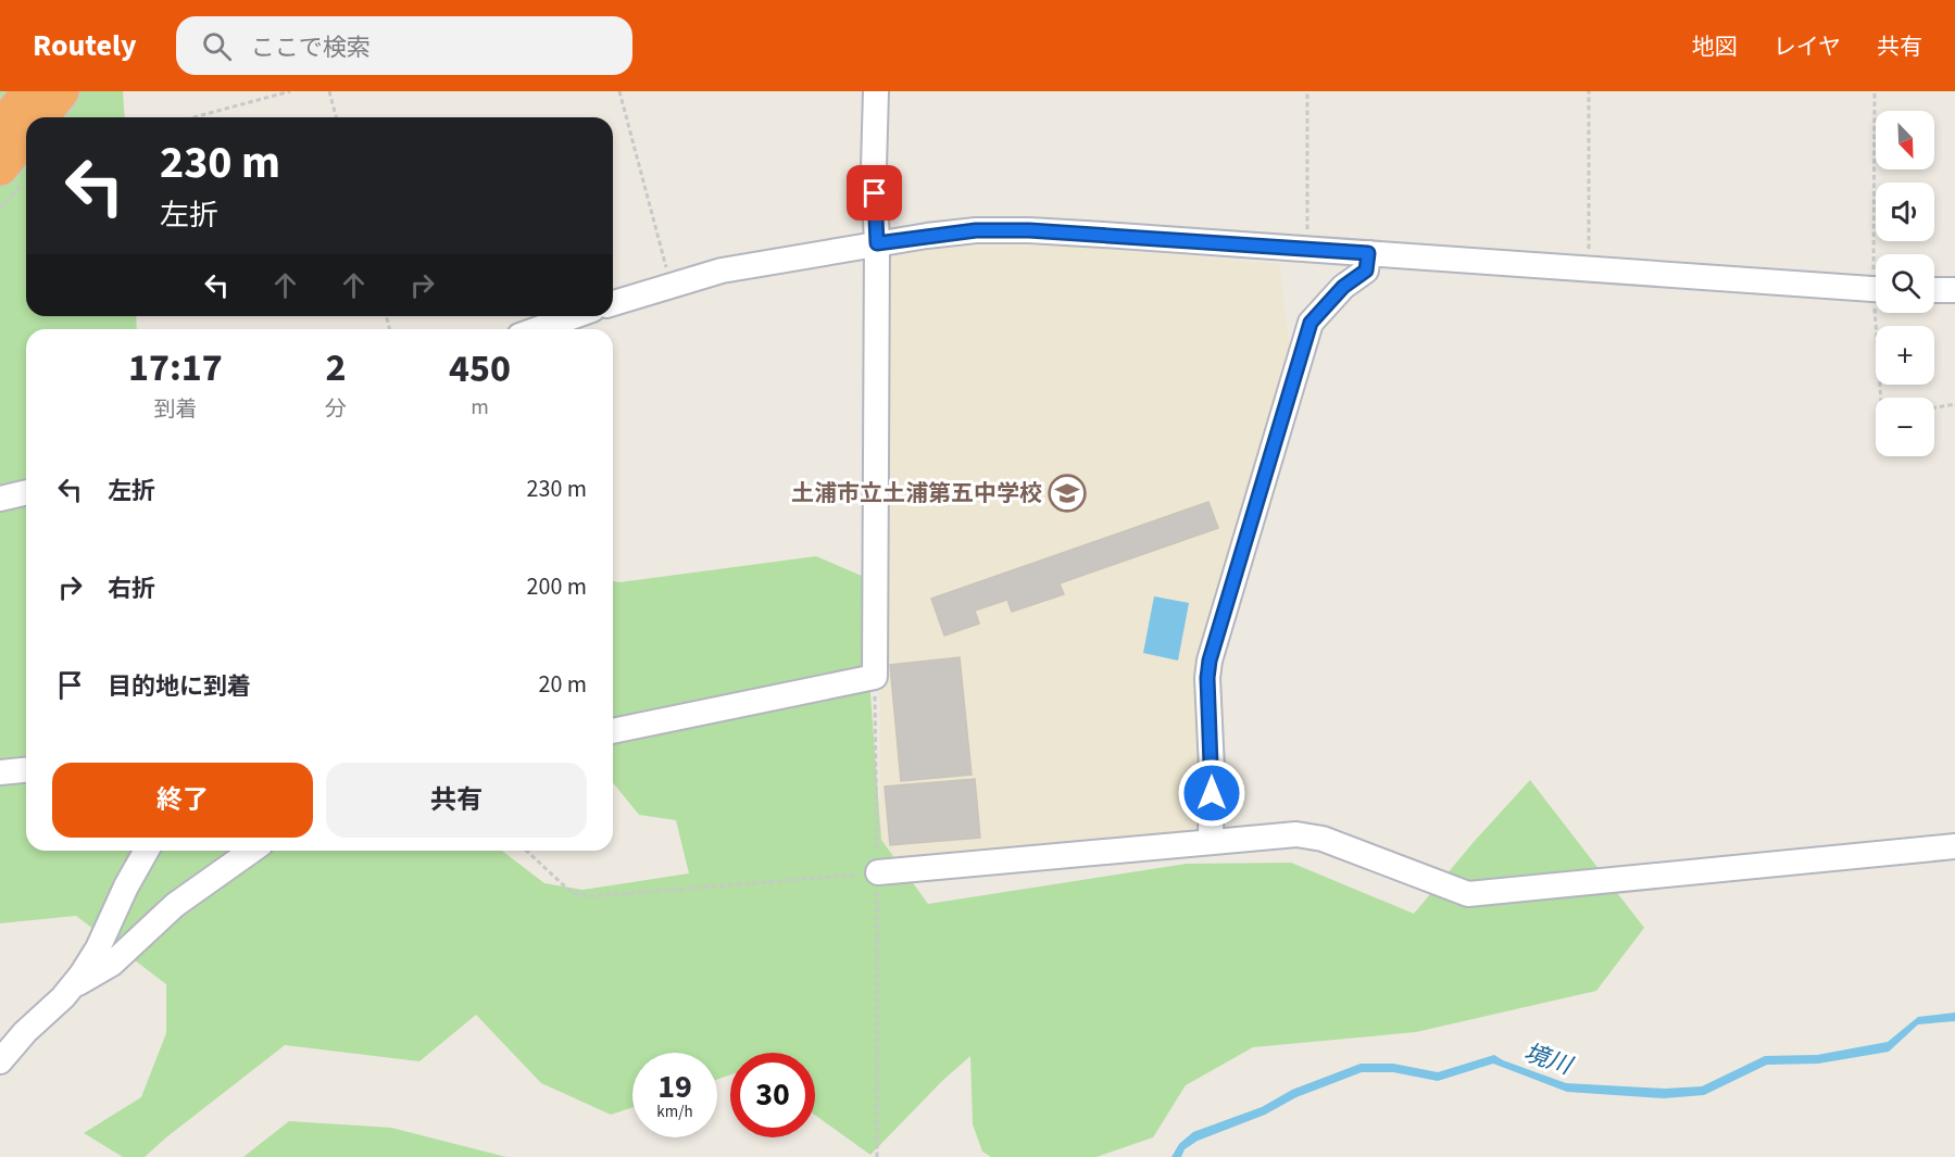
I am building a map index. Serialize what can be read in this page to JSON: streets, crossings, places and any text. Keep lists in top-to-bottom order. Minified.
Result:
{"water":["境川"],"places":{"school or university":["土浦市立土浦第五中学校"]},"north":"bottom right","page":{"header":"Routely","search":"ここで検索","nav":["地図","レイヤ","共有"],"map_buttons":["+","−"],"turn":["230 m","左折"],"eta":["17:17","到着","2","分","450","m"],"list":[{"name":"左折","value":"230 m"},{"name":"右折","value":"200 m"},{"name":"目的地に到着","value":"20 m"}],"buttons":["終了","共有"],"speed":"19 km/h","limit":"30"}}
